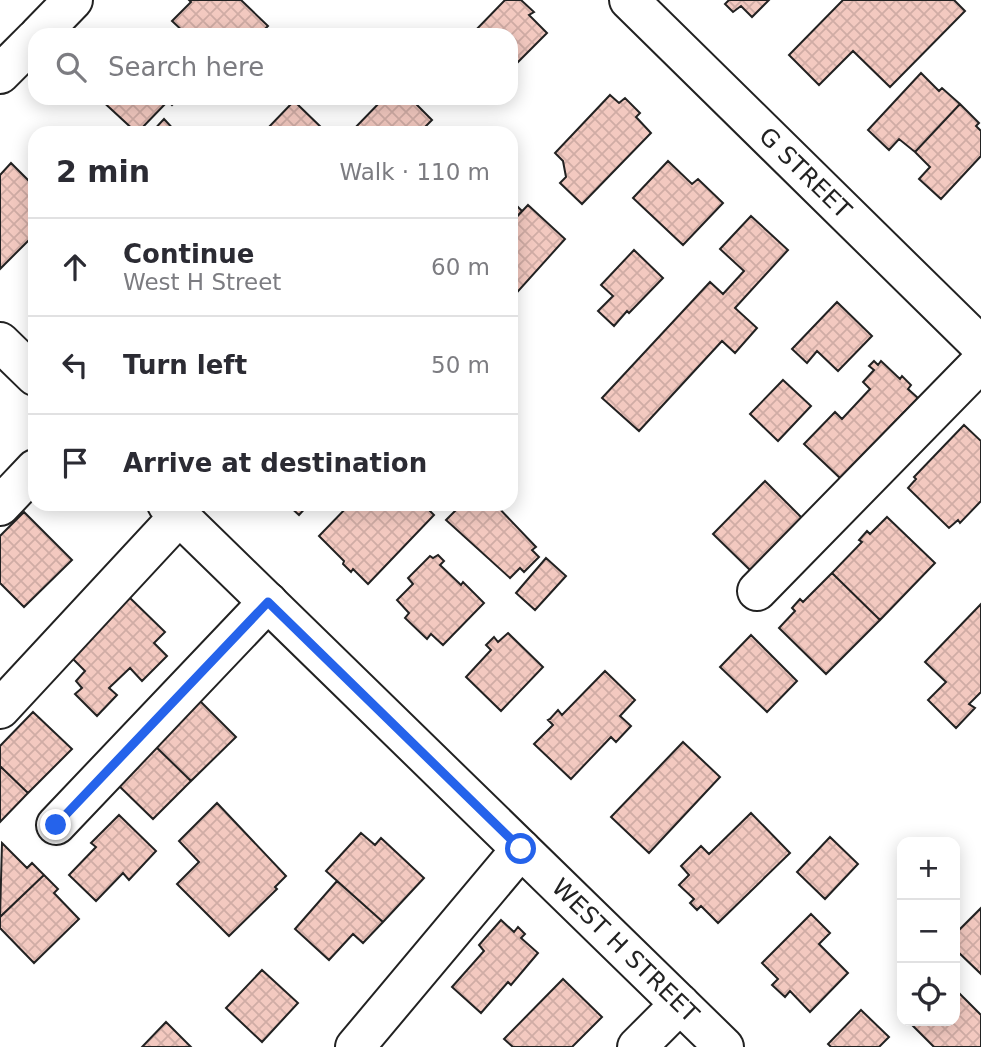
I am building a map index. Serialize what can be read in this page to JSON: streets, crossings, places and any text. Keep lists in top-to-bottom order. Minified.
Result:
{"streets":{"street":["G STREET","WEST H STREET"]},"page":{"search":"Search here","heading":["2 min","Walk · 110 m"],"list":[["Continue","West H Street","60 m"],["Turn left","50 m"],"Arrive at destination"],"map_buttons":["+","−"]}}
